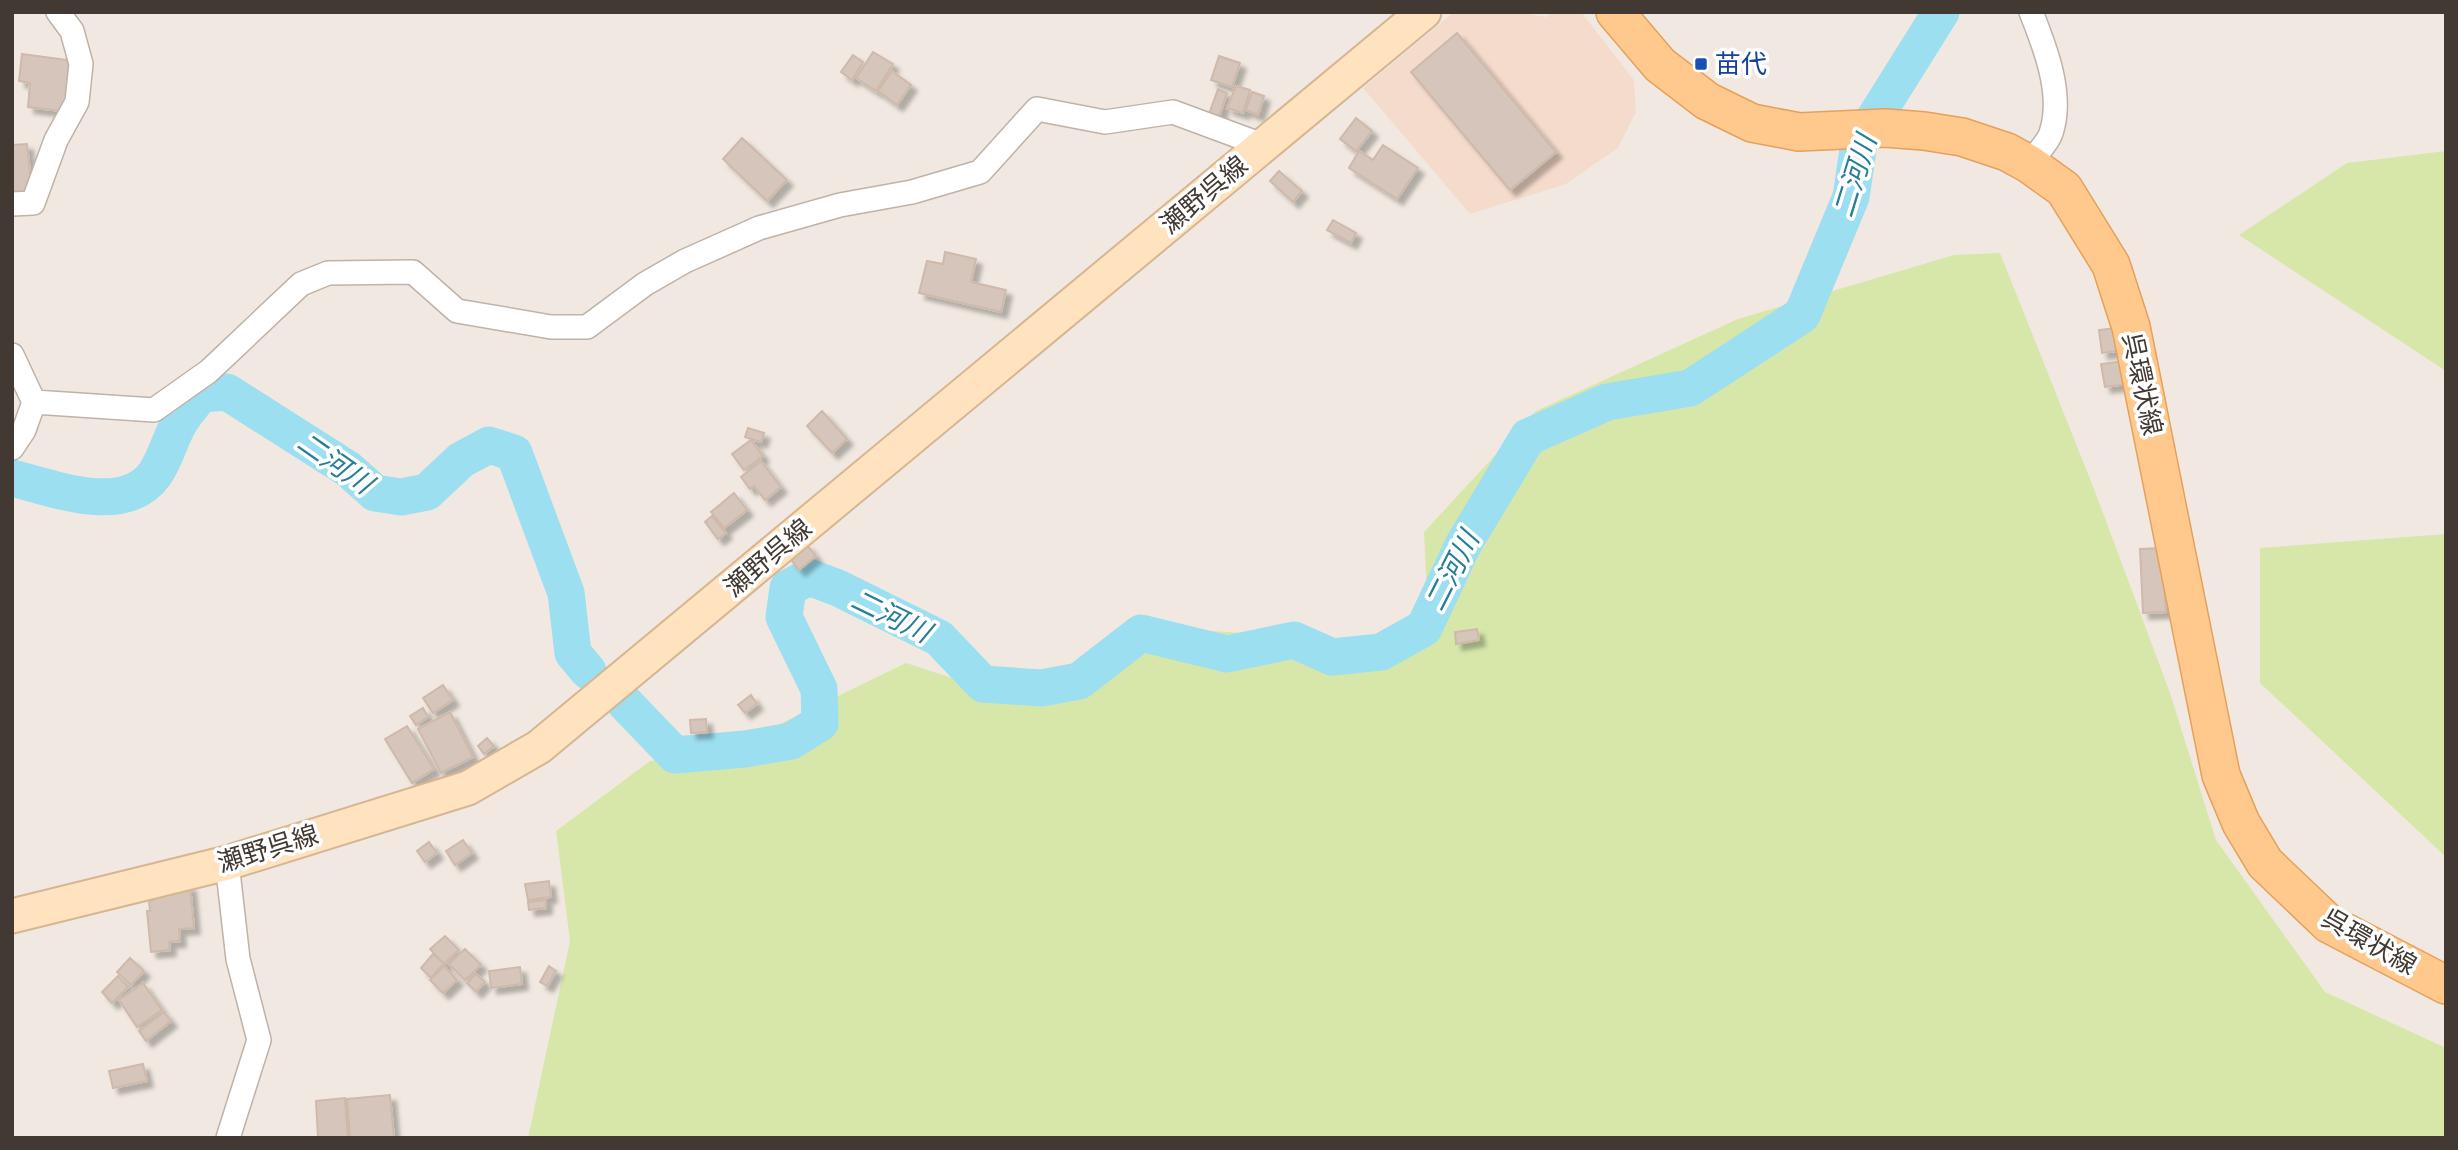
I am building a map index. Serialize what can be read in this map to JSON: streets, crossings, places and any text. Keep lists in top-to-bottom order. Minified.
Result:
{"streets":{"main road":["瀬野呉線","呉環状線"]},"water":["二河川"],"places":{"transit":["苗代"]}}
